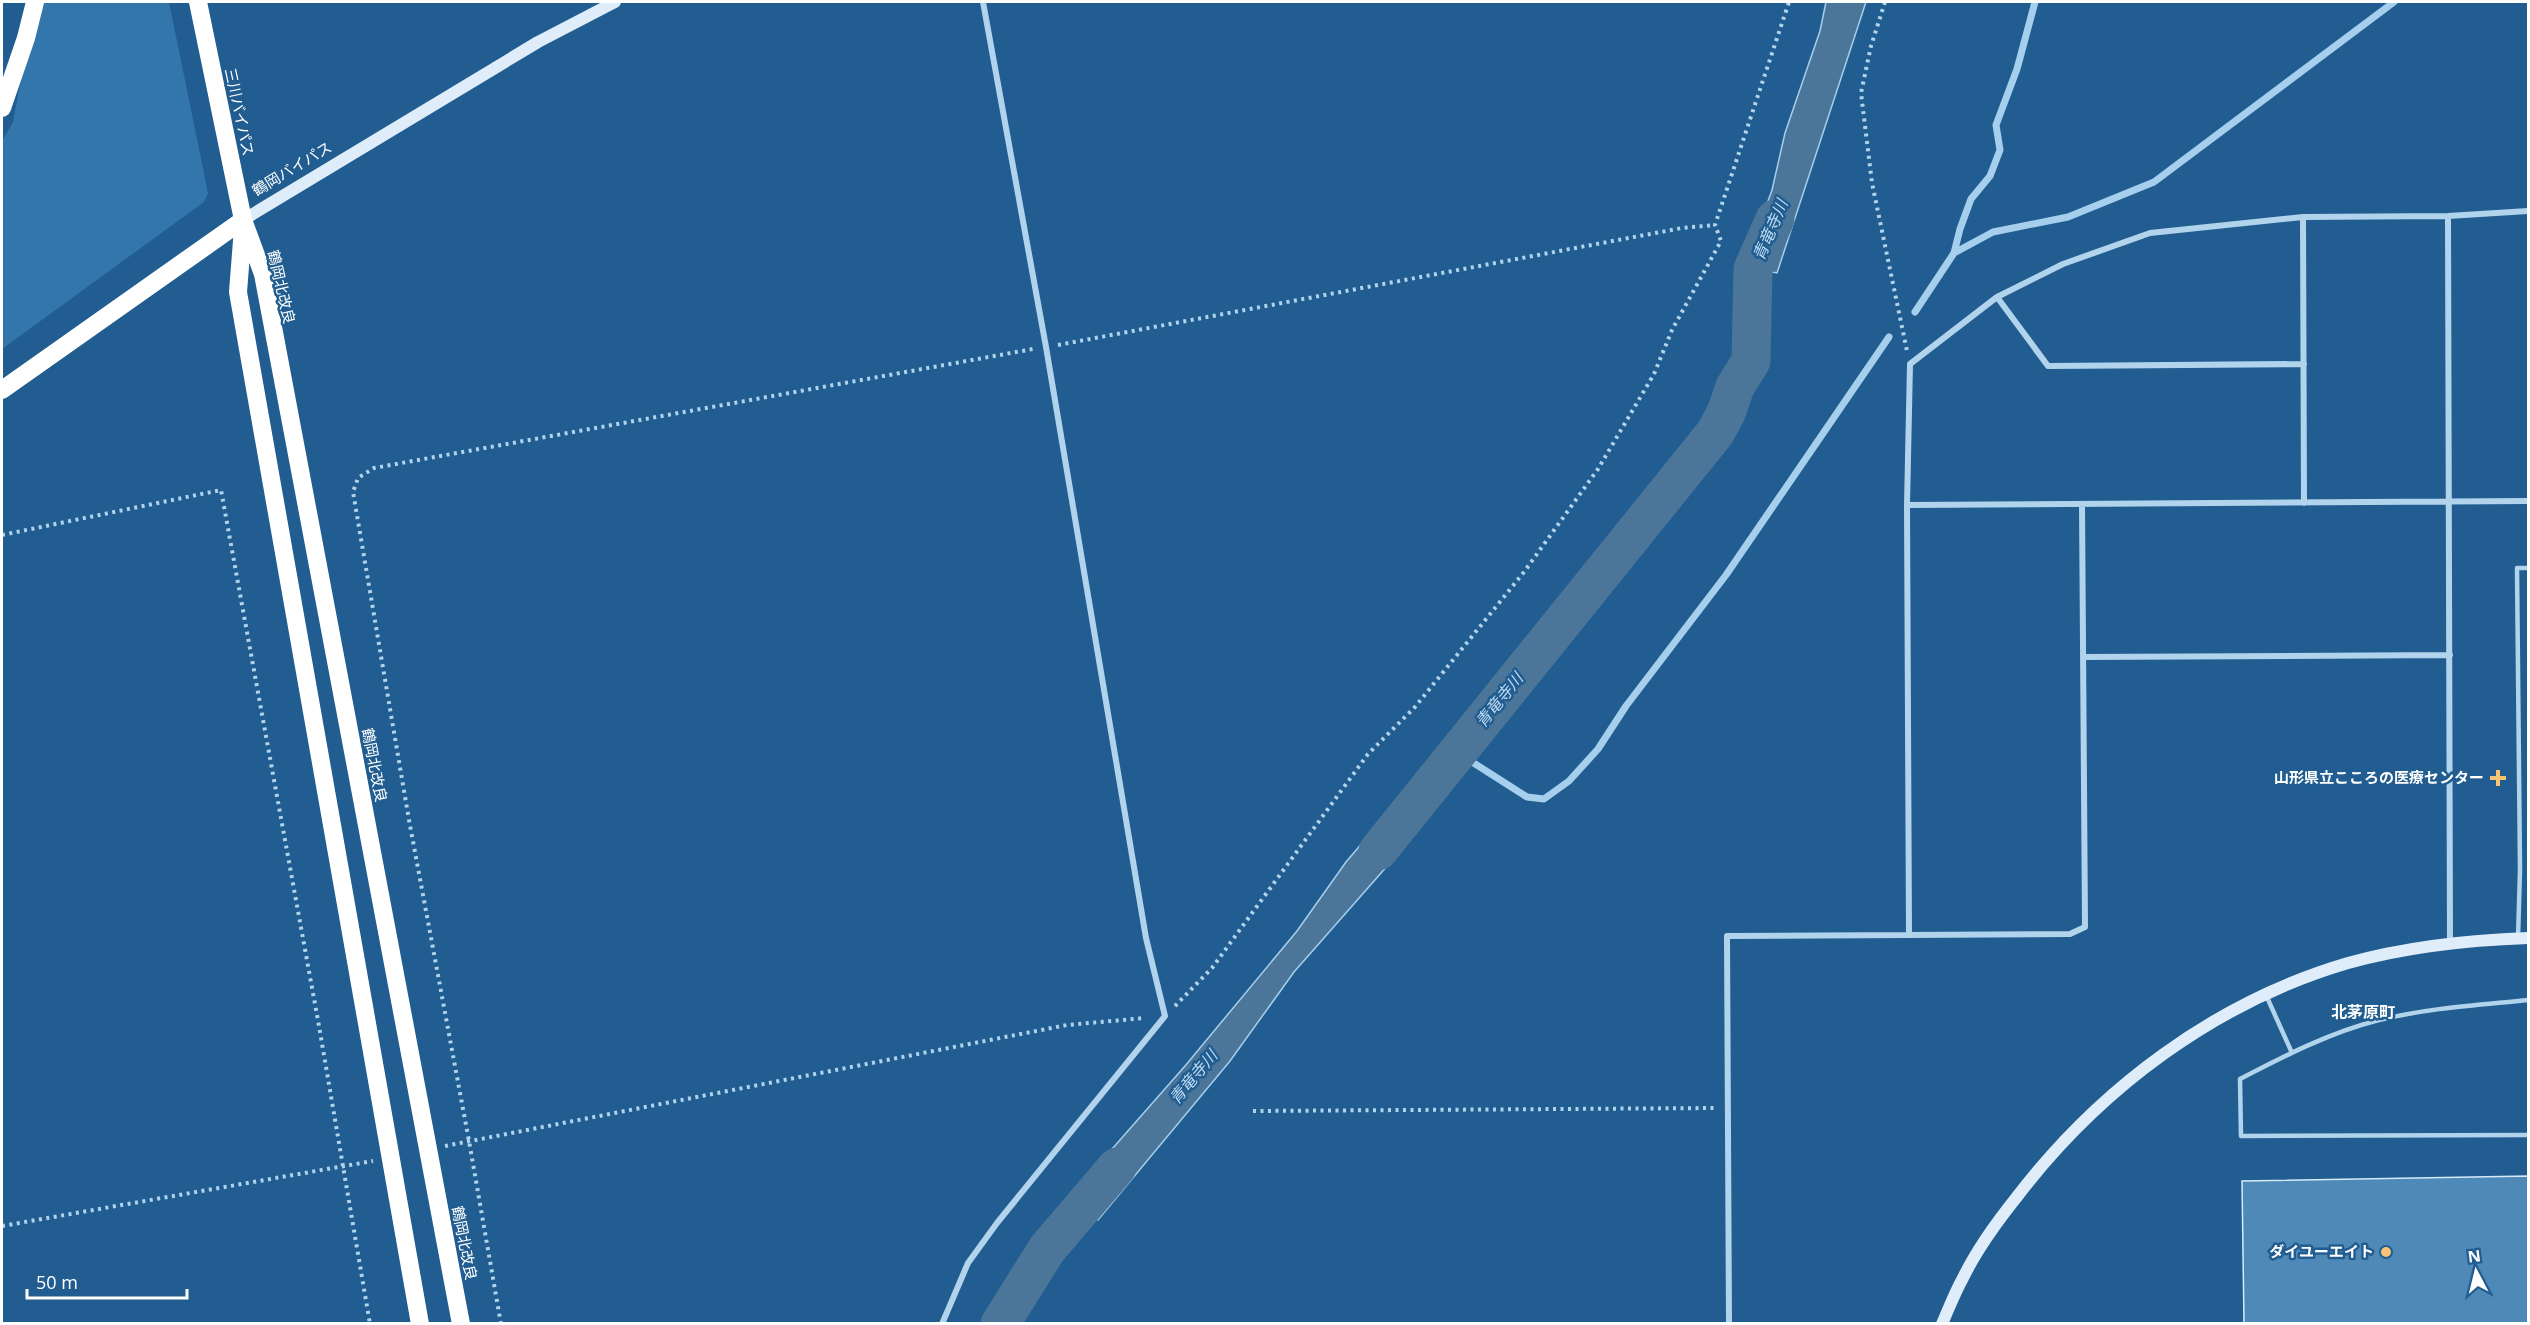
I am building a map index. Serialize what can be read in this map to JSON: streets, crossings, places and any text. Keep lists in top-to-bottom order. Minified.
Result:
{"streets":{"highway":["三川バイパス","鶴岡バイパス","鶴岡北改良"]},"crossings":[["三川バイパス","鶴岡バイパス"],["三川バイパス","鶴岡北改良"],["鶴岡バイパス","鶴岡北改良"]],"districts":["北茅原町"],"water":["青竜寺川"],"places":{"health":["山形県立こころの医療センター"],"other":["ダイユーエイト"]},"scale_bar":"50 m","north":"top"}
